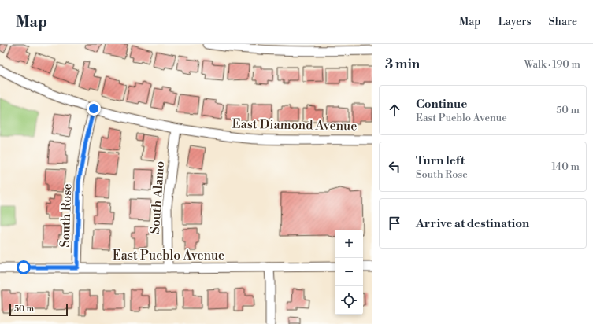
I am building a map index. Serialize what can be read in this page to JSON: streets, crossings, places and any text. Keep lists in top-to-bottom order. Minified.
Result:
{"streets":{"street":["East Diamond Avenue","South Alamo","South Rose","East Pueblo Avenue"]},"crossings":[["East Diamond Avenue","South Alamo"],["East Diamond Avenue","South Rose"],["South Alamo","East Pueblo Avenue"],["South Rose","East Pueblo Avenue"]],"scale_bar":"50 m","page":{"header":"Map","nav":["Map","Layers","Share"],"heading":["3 min","Walk · 190 m"],"list":[["Continue","East Pueblo Avenue","50 m"],["Turn left","South Rose","140 m"],"Arrive at destination"],"map_buttons":["+","−"],"scale":"50 m"}}
